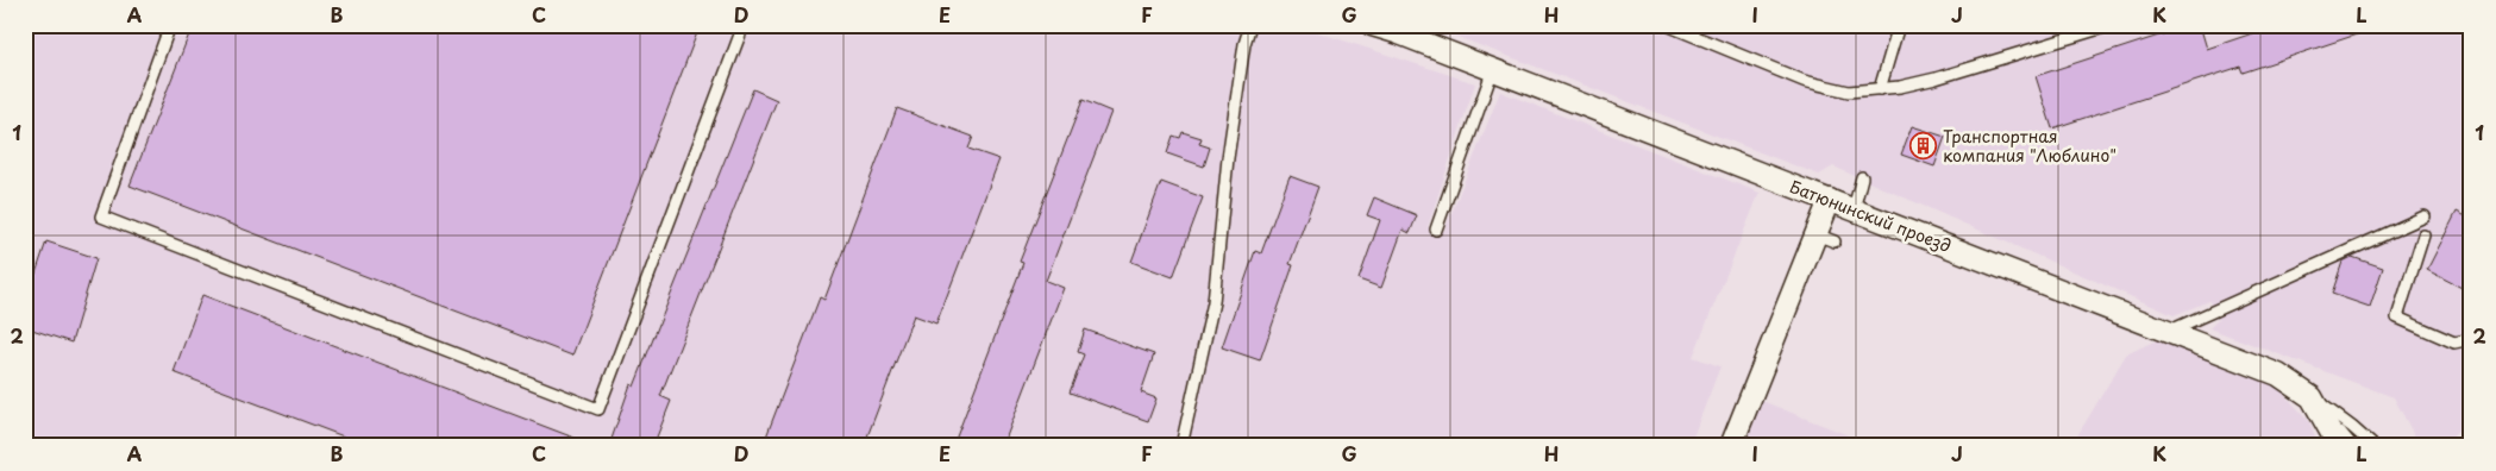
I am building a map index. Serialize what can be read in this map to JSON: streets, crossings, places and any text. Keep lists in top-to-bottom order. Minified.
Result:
{"streets":{"street":["Батюнинский проезд"]},"places":{"building":["Транспортная компания \"Люблино\""]},"grid":{"columns":["A","B","C","D","E","F","G","H","I","J","K","L"],"rows":["1","2"]}}
